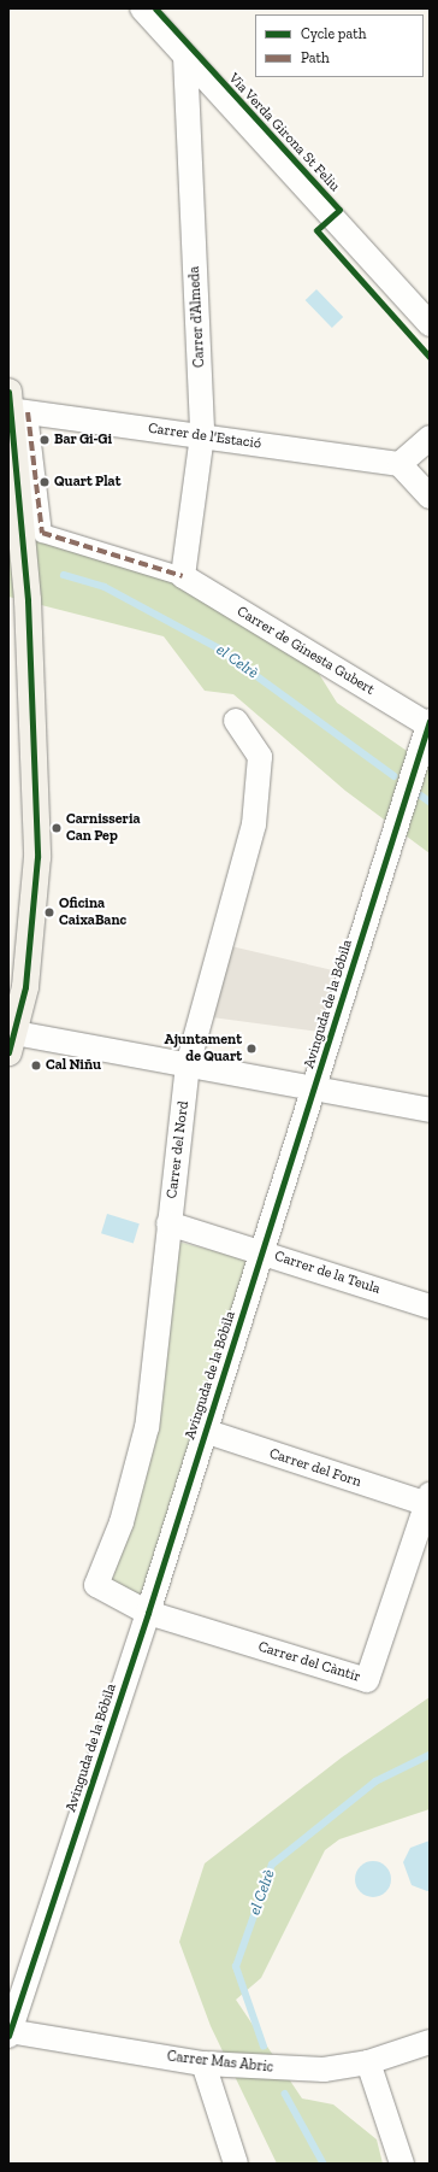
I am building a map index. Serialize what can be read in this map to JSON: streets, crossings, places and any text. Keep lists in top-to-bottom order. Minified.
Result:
{"streets":{"street":["Carrer d'Almeda","Carrer de l'Estació","Carrer de Ginesta Gubert","Avinguda de la Bóbila","Carrer del Nord","Carrer de la Teula","Carrer del Forn","Carrer del Càntir","Carrer Mas Abric"],"cycle path":["Via Verda Girona St Feliu"]},"crossings":[["Carrer d'Almeda","Carrer de l'Estació"],["Carrer d'Almeda","Carrer de Ginesta Gubert"],["Carrer de Ginesta Gubert","Avinguda de la Bóbila"],["Avinguda de la Bóbila","Carrer del Nord"],["Avinguda de la Bóbila","Carrer de la Teula"],["Avinguda de la Bóbila","Carrer del Forn"],["Avinguda de la Bóbila","Carrer del Càntir"],["Avinguda de la Bóbila","Carrer Mas Abric"],["Carrer del Nord","Carrer de la Teula"],["Carrer del Nord","Carrer del Càntir"],["Carrer del Forn","Carrer del Càntir"]],"water":["el Celrè"],"places":["Bar Gi-Gi","Quart Plat","Carnisseria Can Pep","Oficina CaixaBanc","Ajuntament de Quart","Cal Niñu"],"legend":["Cycle path","Path"]}
